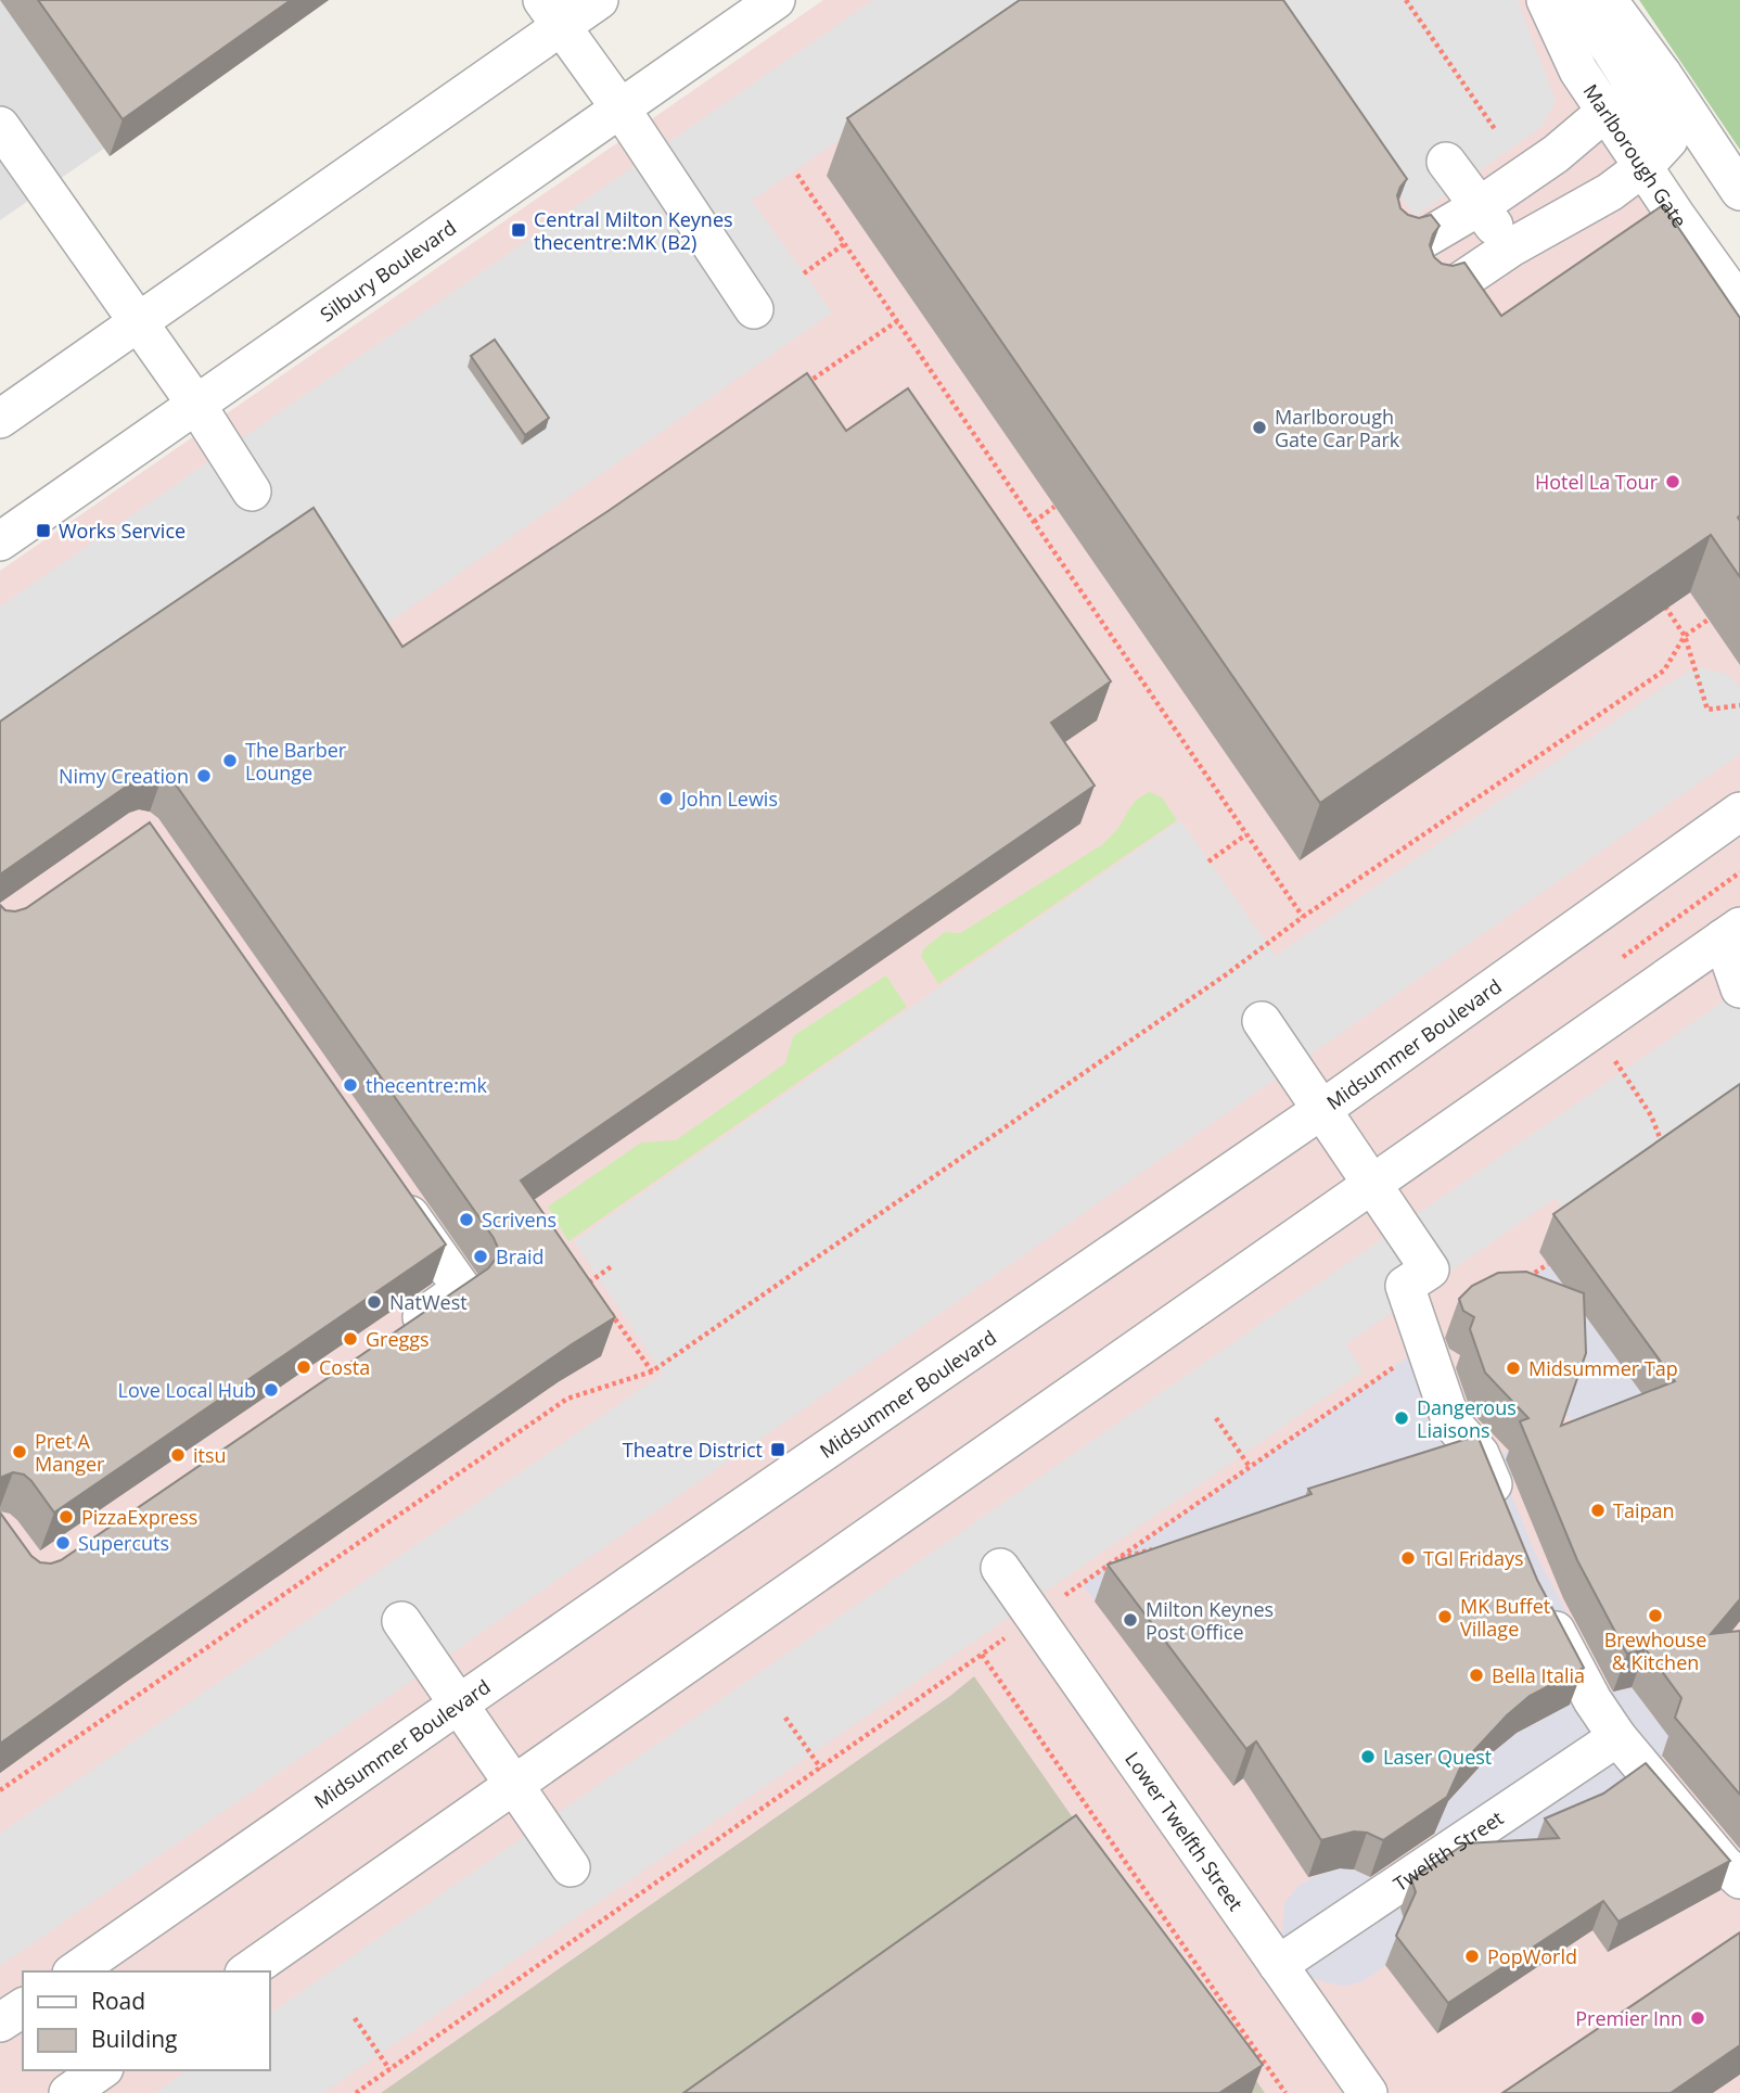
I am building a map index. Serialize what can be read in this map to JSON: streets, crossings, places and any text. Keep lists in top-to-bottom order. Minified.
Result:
{"streets":{"street":["Marlborough Gate","Silbury Boulevard","Midsummer Boulevard","Lower Twelfth Street","Twelfth Street"]},"crossings":[["Lower Twelfth Street","Twelfth Street"]],"places":{"transit":["Central Milton Keynes thecentre:MK (B2)","Works Service","Theatre District"],"other":["Marlborough Gate Car Park","Hotel La Tour","The Barber Lounge","Nimy Creation","John Lewis","thecentre:mk","Scrivens","Braid","NatWest","Greggs","Costa","Midsummer Tap","Love Local Hub","Dangerous Liaisons","Pret A Manger","itsu","Taipan","PizzaExpress","Supercuts","TGI Fridays","Brewhouse & Kitchen","MK Buffet Village","Milton Keynes Post Office","Bella Italia","Laser Quest","PopWorld","Premier Inn"]},"legend":["Road","Building"]}
